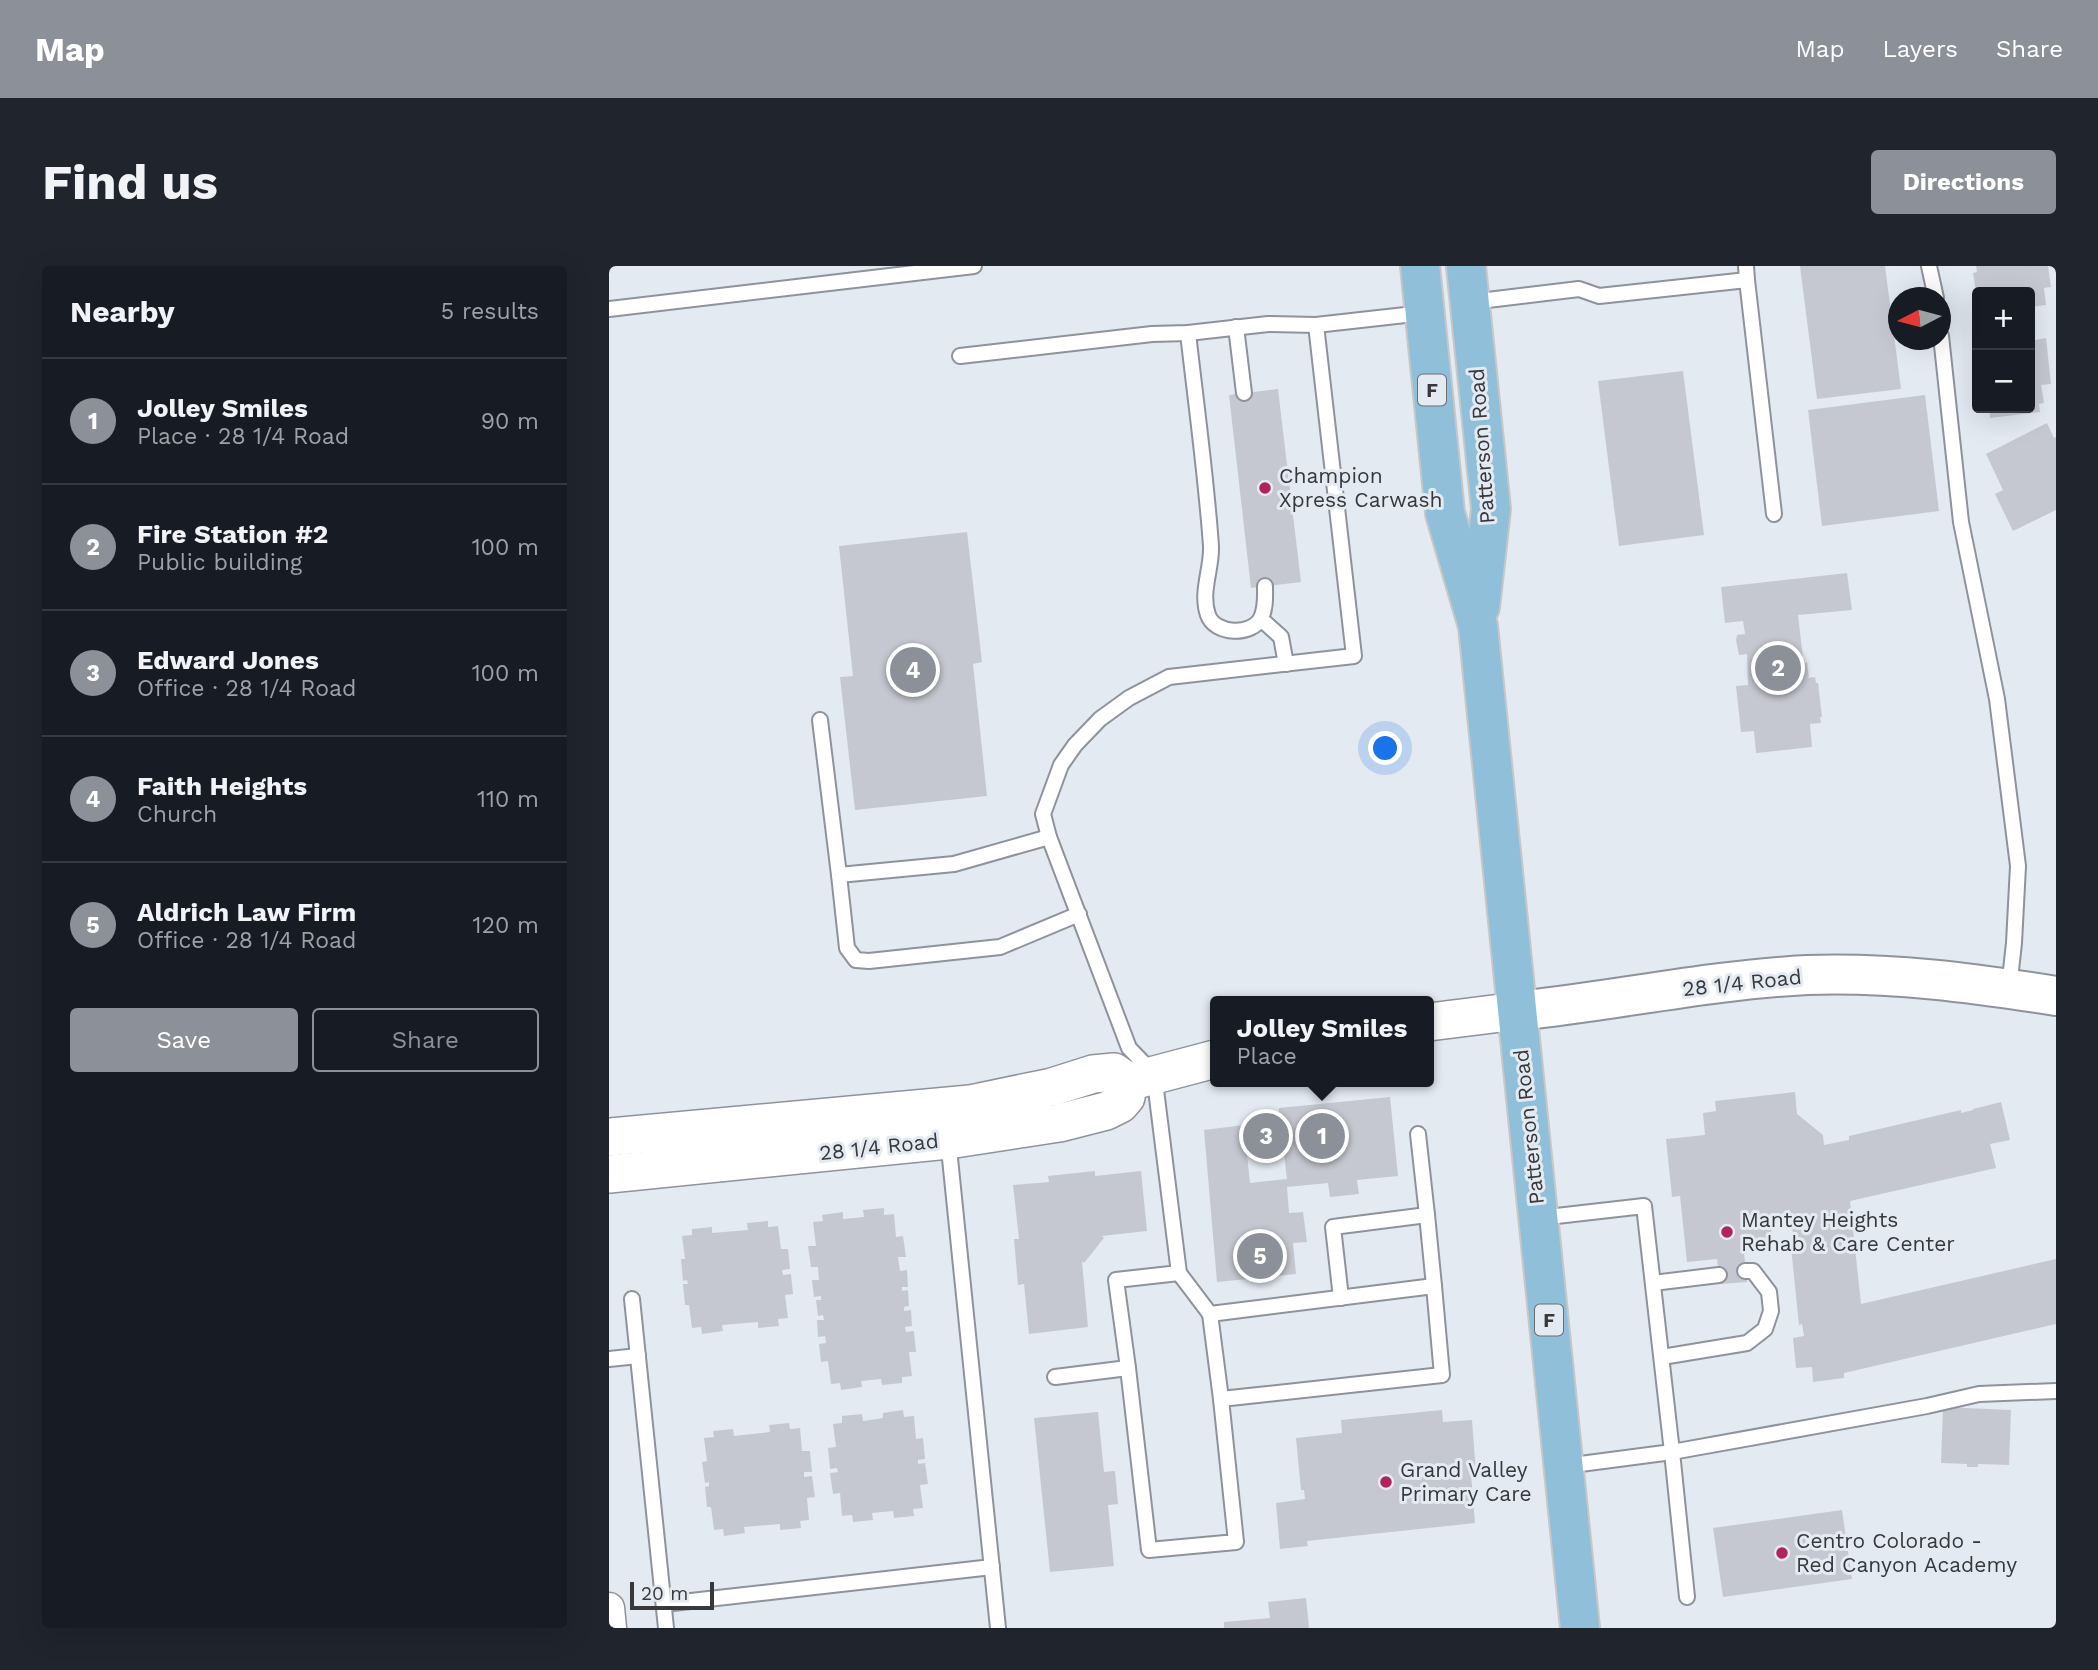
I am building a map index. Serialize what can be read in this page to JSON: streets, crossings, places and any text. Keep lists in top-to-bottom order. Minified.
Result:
{"streets":{"main road":["F","Patterson Road","28 1/4 Road"]},"crossings":[["Patterson Road","28 1/4 Road"]],"places":["Champion Xpress Carwash","Mantey Heights Rehab & Care Center","Grand Valley Primary Care","Centro Colorado - Red Canyon Academy"],"scale_bar":"20 m","north":"left","page":{"header":"Map","nav":["Map","Layers","Share"],"buttons":["Directions",["Save","Share"]],"title":"Find us","heading":["Nearby","5 results"],"map_buttons":["+","−"],"list":[{"mark":"1","name":"Jolley Smiles","note":"Place · 28 1/4 Road","value":"90 m"},{"mark":"2","name":"Fire Station #2","note":"Public building","value":"100 m"},{"mark":"3","name":"Edward Jones","note":"Office · 28 1/4 Road","value":"100 m"},{"mark":"4","name":"Faith Heights","note":"Church","value":"110 m"},{"mark":"5","name":"Aldrich Law Firm","note":"Office · 28 1/4 Road","value":"120 m"}],"pins":["2","4","1","3","5"],"popup":["Jolley Smiles","Place"],"scale":"20 m"}}
